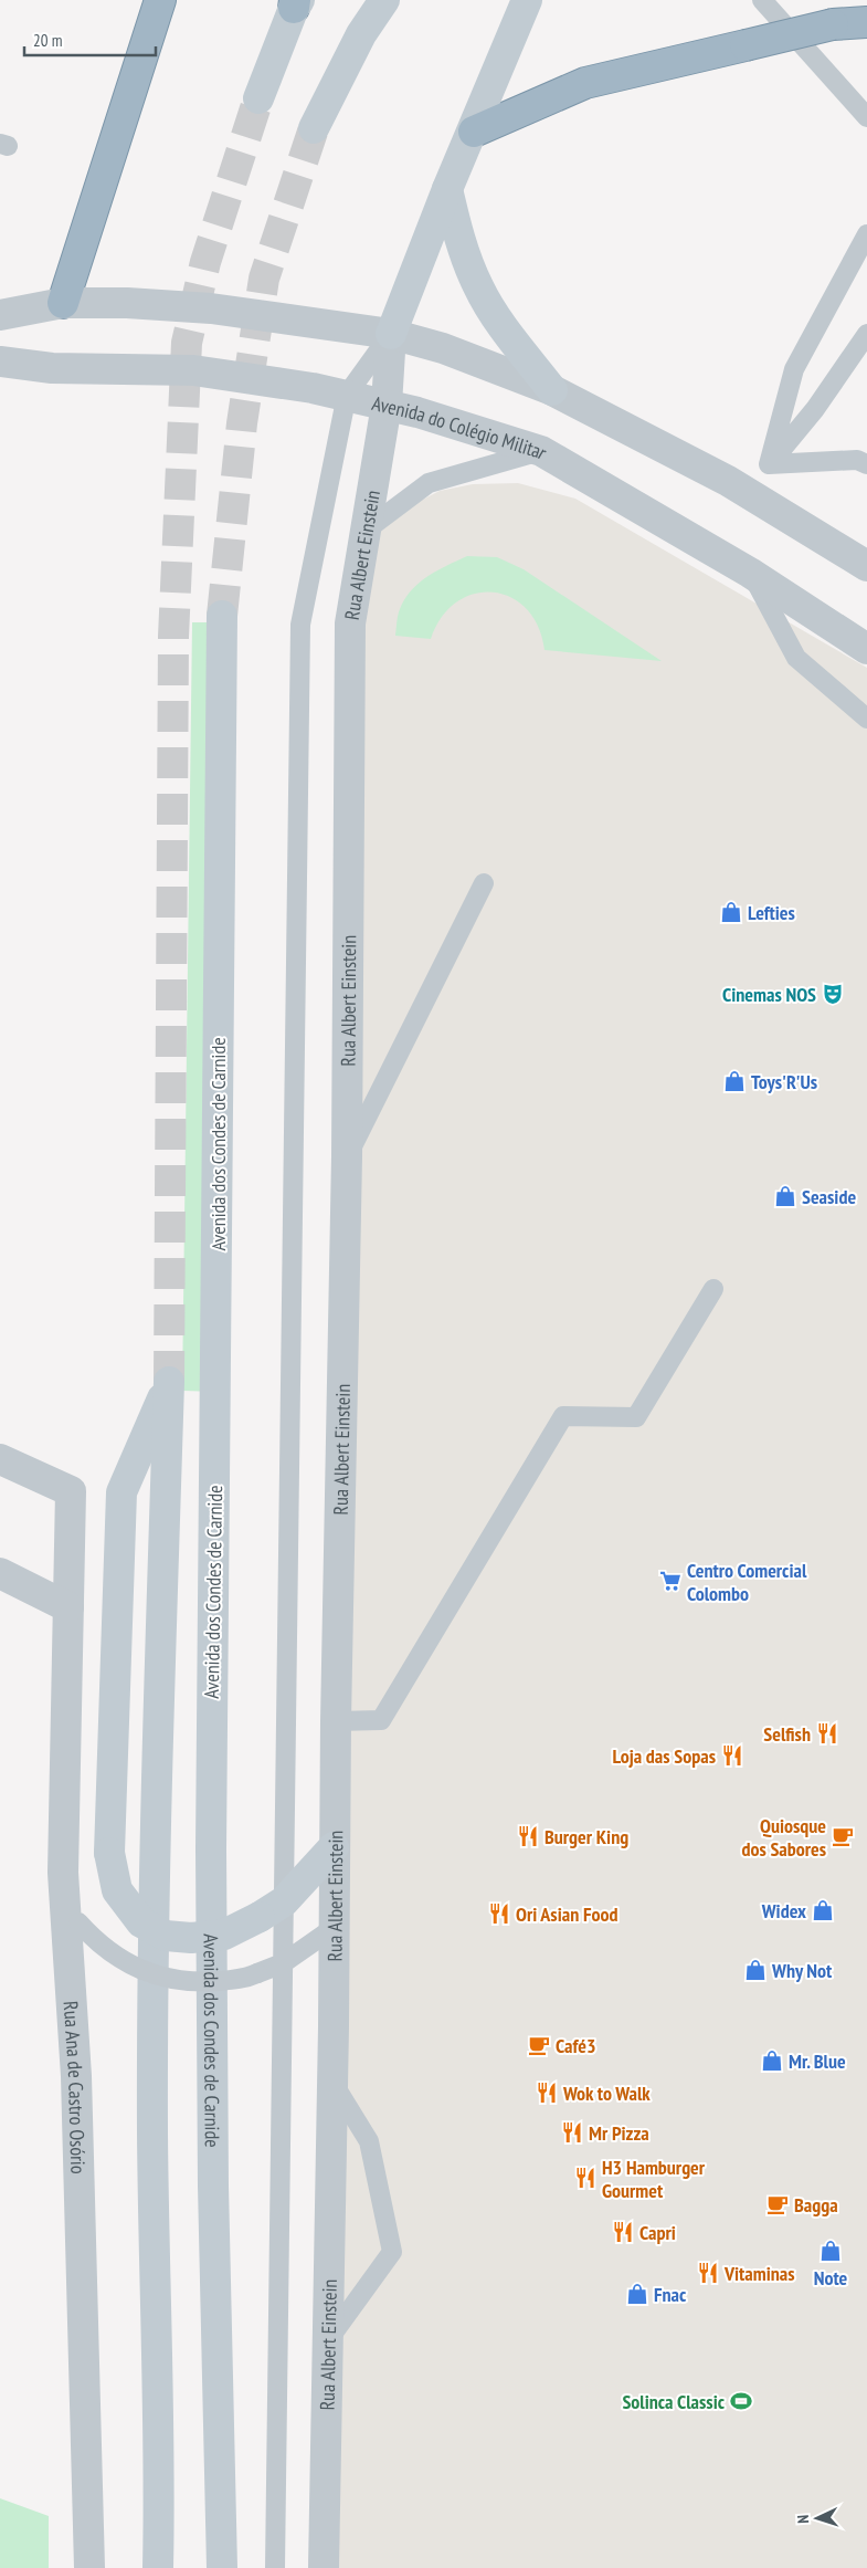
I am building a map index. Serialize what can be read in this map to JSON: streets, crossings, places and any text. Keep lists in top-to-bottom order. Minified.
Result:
{"streets":{"main road":["Avenida dos Condes de Carnide"],"street":["Avenida do Colégio Militar","Rua Albert Einstein","Rua Ana de Castro Osório"]},"crossings":[["Avenida do Colégio Militar","Rua Albert Einstein"]],"places":{"shop":["Lefties","Toys'R'Us","Seaside","Widex","Why Not","Mr. Blue","Note","Fnac"],"theatre":["Cinemas NOS"],"supermarket":["Centro Comercial Colombo"],"restaurant":["Selfish","Loja das Sopas","Burger King","Ori Asian Food","Wok to Walk","Mr Pizza","H3 Hamburger Gourmet","Capri","Vitaminas"],"cafe":["Quiosque dos Sabores","Café3","Bagga"],"sports":["Solinca Classic"]},"scale_bar":"20 m","north":"left"}
